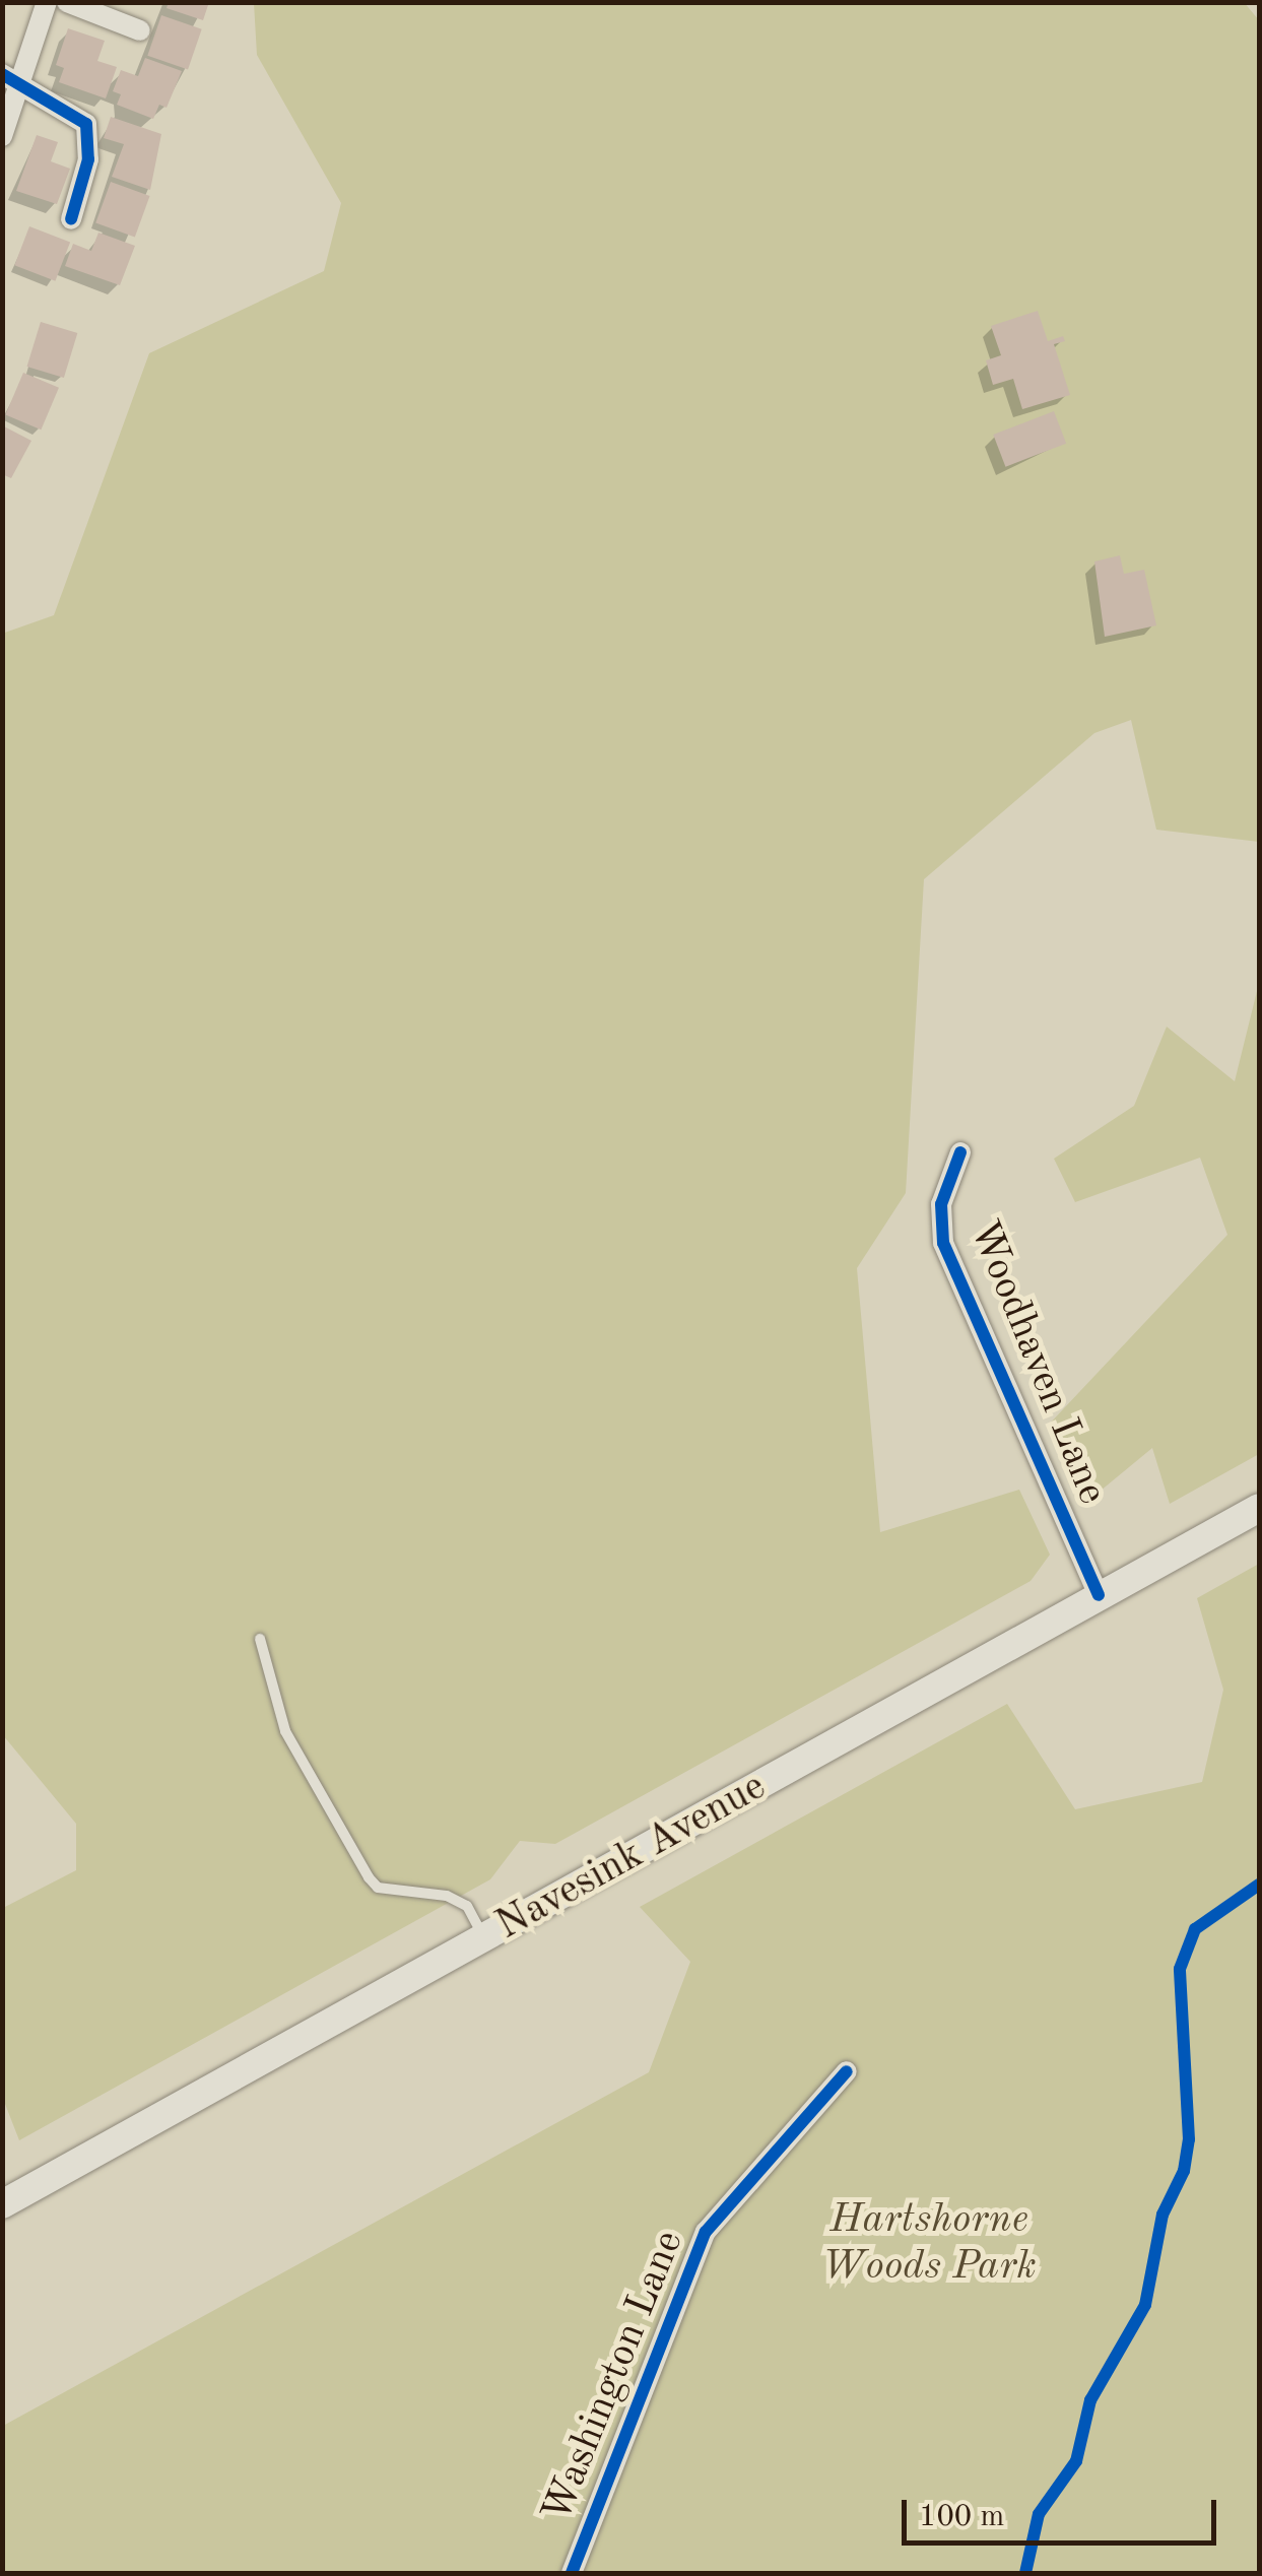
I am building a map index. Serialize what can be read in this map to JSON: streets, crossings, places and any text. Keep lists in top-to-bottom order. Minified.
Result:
{"streets":{"main road":["Navesink Avenue"],"street":["Woodhaven Lane","Washington Lane"]},"crossings":[["Woodhaven Lane","Navesink Avenue"]],"parks":["Hartshorne Woods Park"],"scale_bar":"100 m"}
